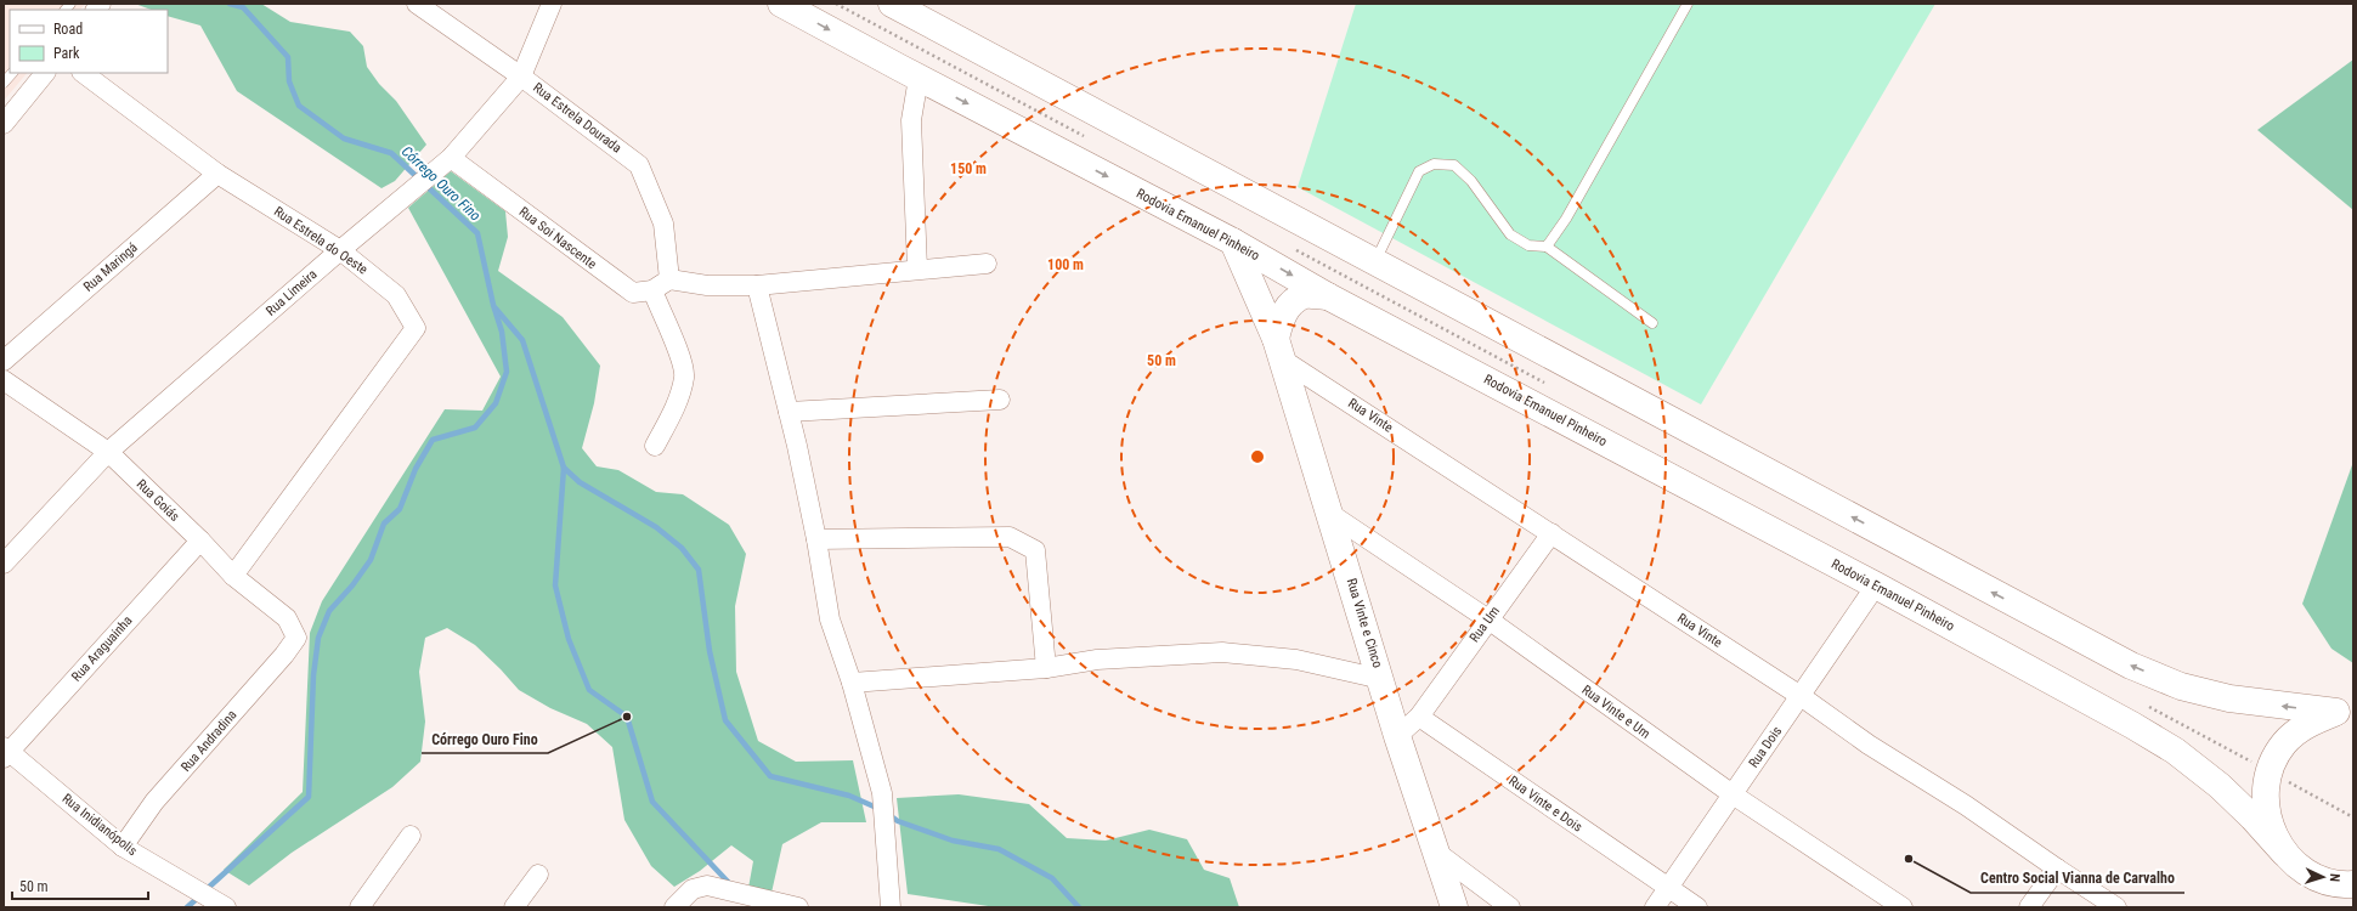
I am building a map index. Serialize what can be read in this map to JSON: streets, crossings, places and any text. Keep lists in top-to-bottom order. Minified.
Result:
{"streets":{"main road":["Rodovia Emanuel Pinheiro","Rua Vinte e Cinco"],"street":["Rua Estrela Dourada","Rua Soi Nascente","Rua Estrela do Oeste","Rua Maringá","Rua Limeira","Rua Vinte","Rua Goiás","Rua Um","Rua Araguainha","Rua Vinte e Um","Rua Andradina","Rua Dois","Rua Vinte e Dois","Rua Inidianópolis"]},"crossings":[["Rua Estrela Dourada","Rua Limeira"],["Rodovia Emanuel Pinheiro","Rua Vinte e Cinco"],["Rodovia Emanuel Pinheiro","Rua Dois"],["Rua Soi Nascente","Rua Limeira"],["Rua Estrela do Oeste","Rua Maringá"],["Rua Estrela do Oeste","Rua Limeira"],["Rua Estrela do Oeste","Rua Goiás"],["Rua Limeira","Rua Goiás"],["Rua Vinte","Rua Vinte e Cinco"],["Rua Vinte","Rua Um"],["Rua Vinte","Rua Dois"],["Rua Goiás","Rua Araguainha"],["Rua Goiás","Rua Andradina"],["Rua Vinte e Cinco","Rua Vinte e Um"],["Rua Um","Rua Vinte e Um"],["Rua Um","Rua Vinte e Dois"],["Rua Araguainha","Rua Inidianópolis"],["Rua Vinte e Um","Rua Dois"],["Rua Andradina","Rua Inidianópolis"],["Rua Dois","Rua Vinte e Dois"]],"water":["Córrego Ouro Fino"],"places":["Córrego Ouro Fino","Centro Social Vianna de Carvalho"],"legend":["Road","Park"],"scale_bar":"50 m","north":"right","rings":["150 m","100 m","50 m"]}
